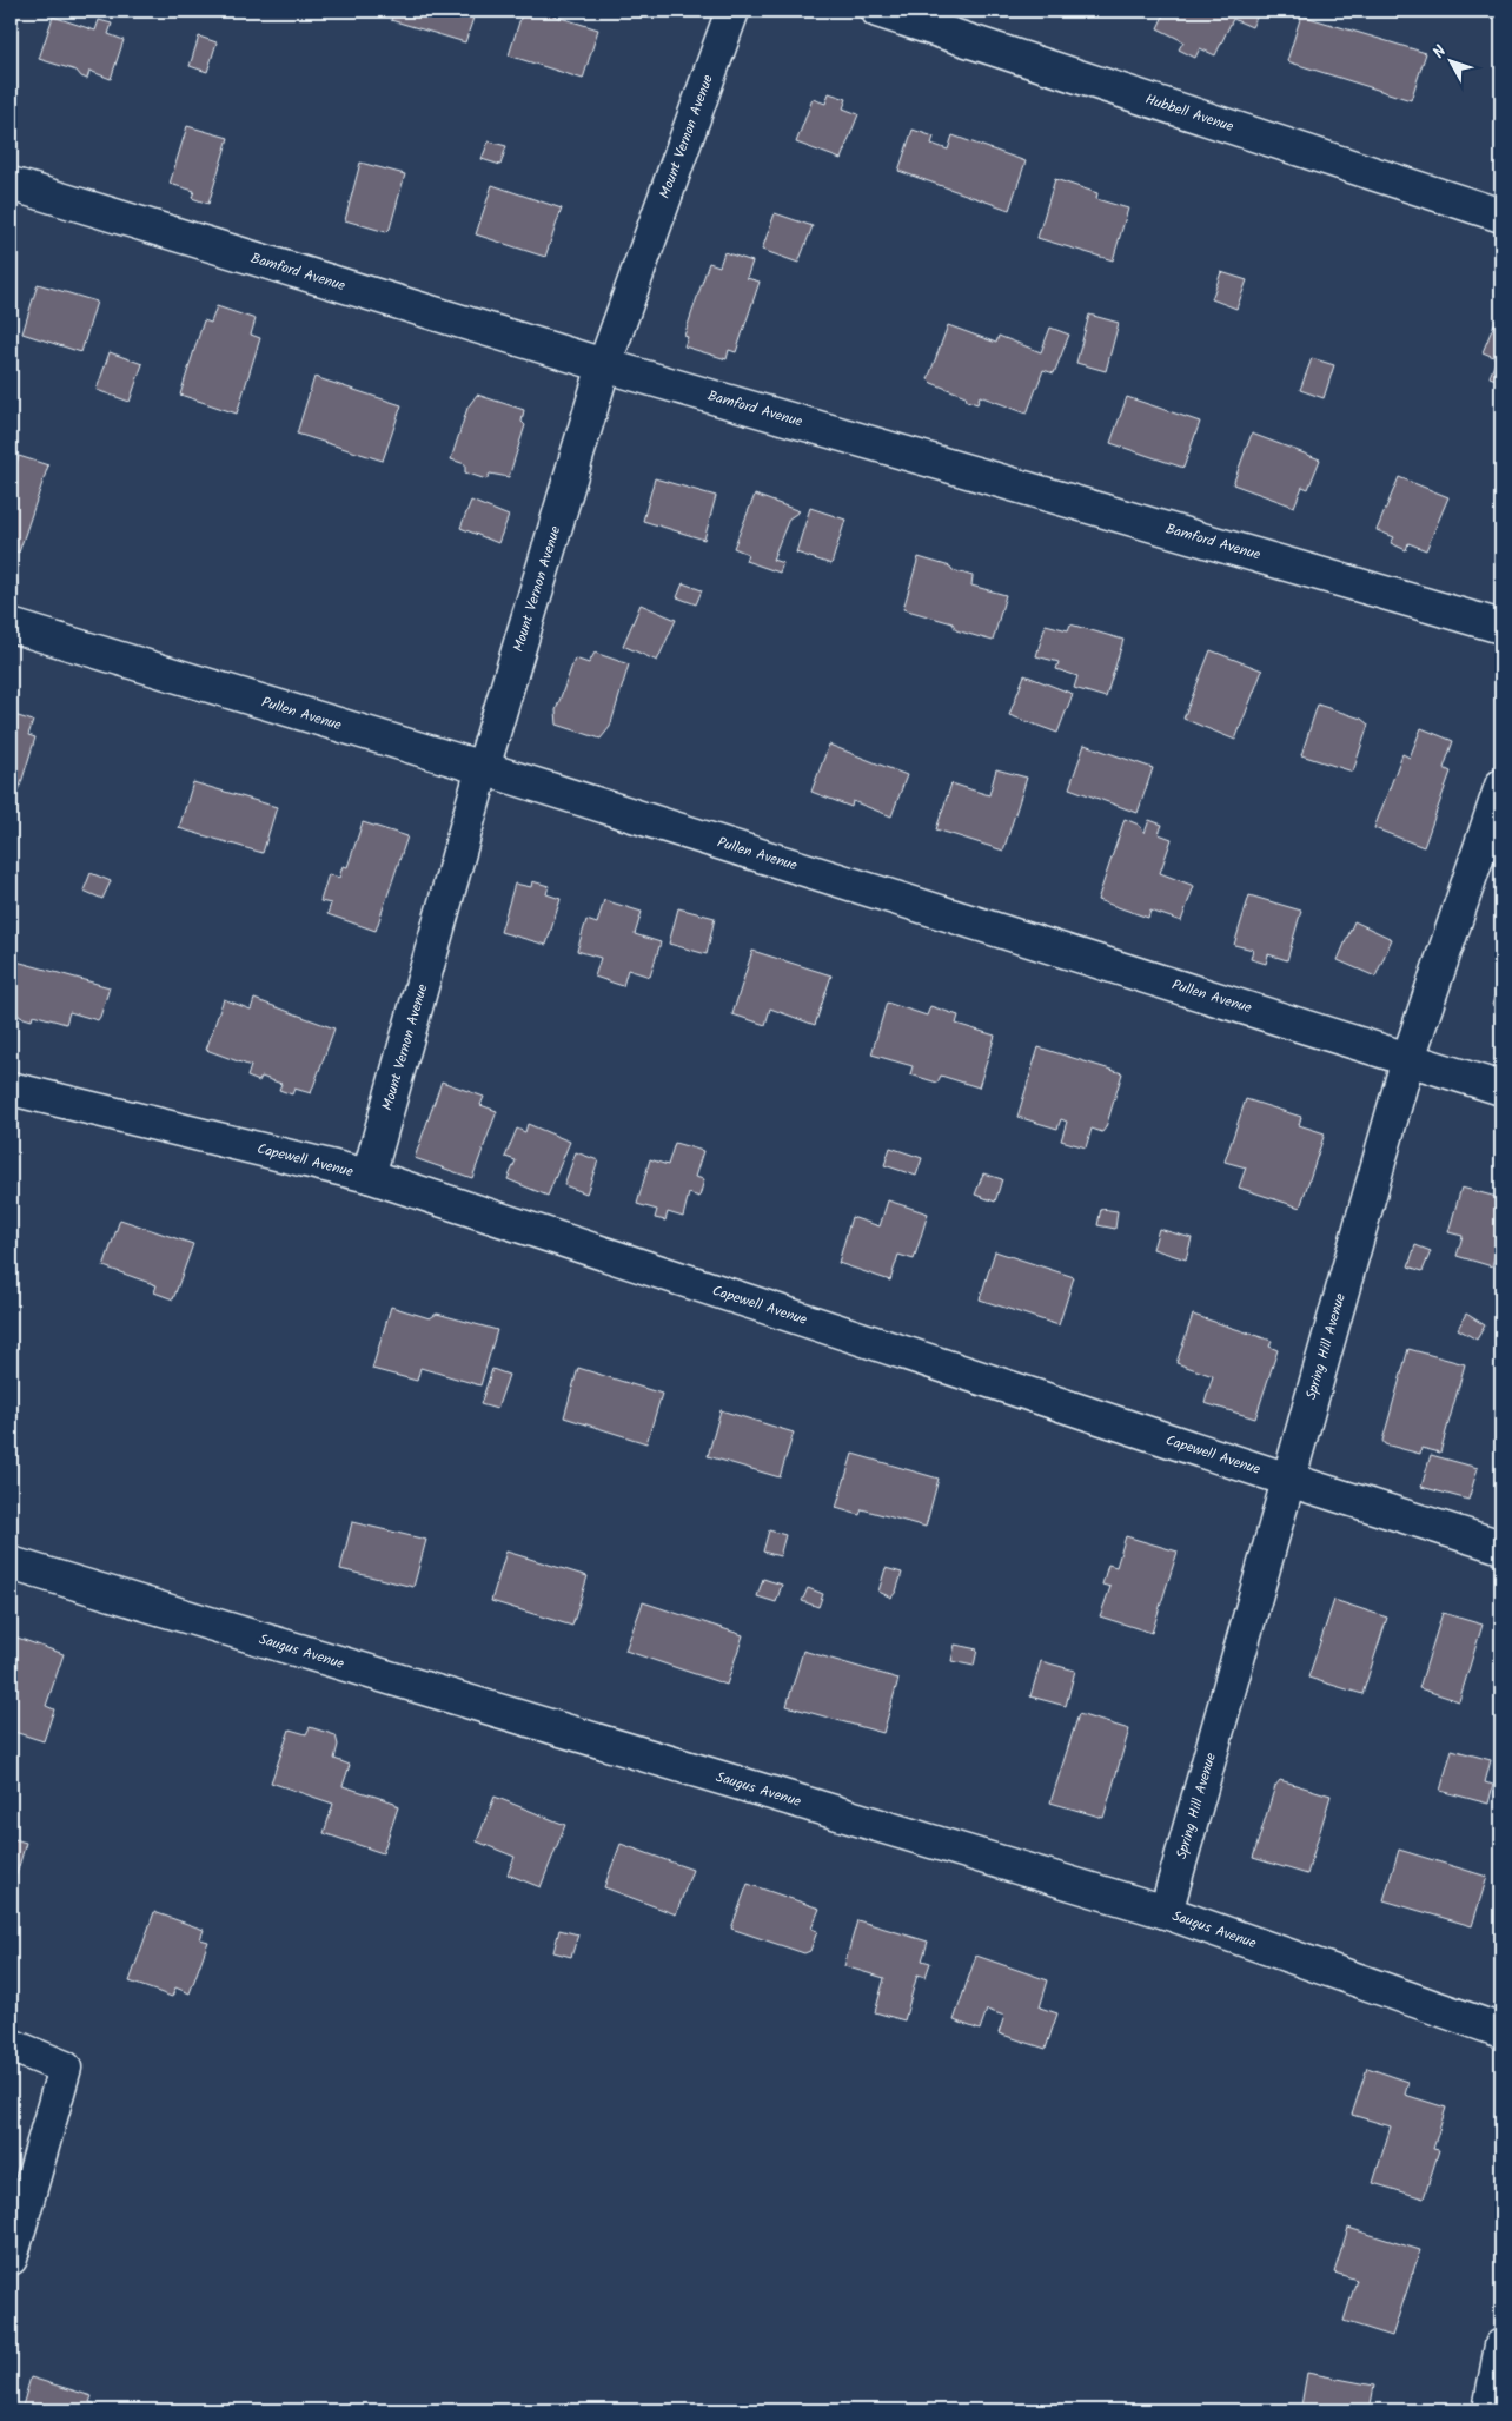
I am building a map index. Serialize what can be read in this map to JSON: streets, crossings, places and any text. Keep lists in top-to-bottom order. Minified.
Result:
{"streets":{"street":["Hubbell Avenue","Mount Vernon Avenue","Bamford Avenue","Pullen Avenue","Capewell Avenue","Spring Hill Avenue","Saugus Avenue"]},"crossings":[["Mount Vernon Avenue","Bamford Avenue"],["Mount Vernon Avenue","Pullen Avenue"],["Mount Vernon Avenue","Capewell Avenue"],["Pullen Avenue","Spring Hill Avenue"],["Capewell Avenue","Spring Hill Avenue"],["Spring Hill Avenue","Saugus Avenue"]],"north":"top left"}
